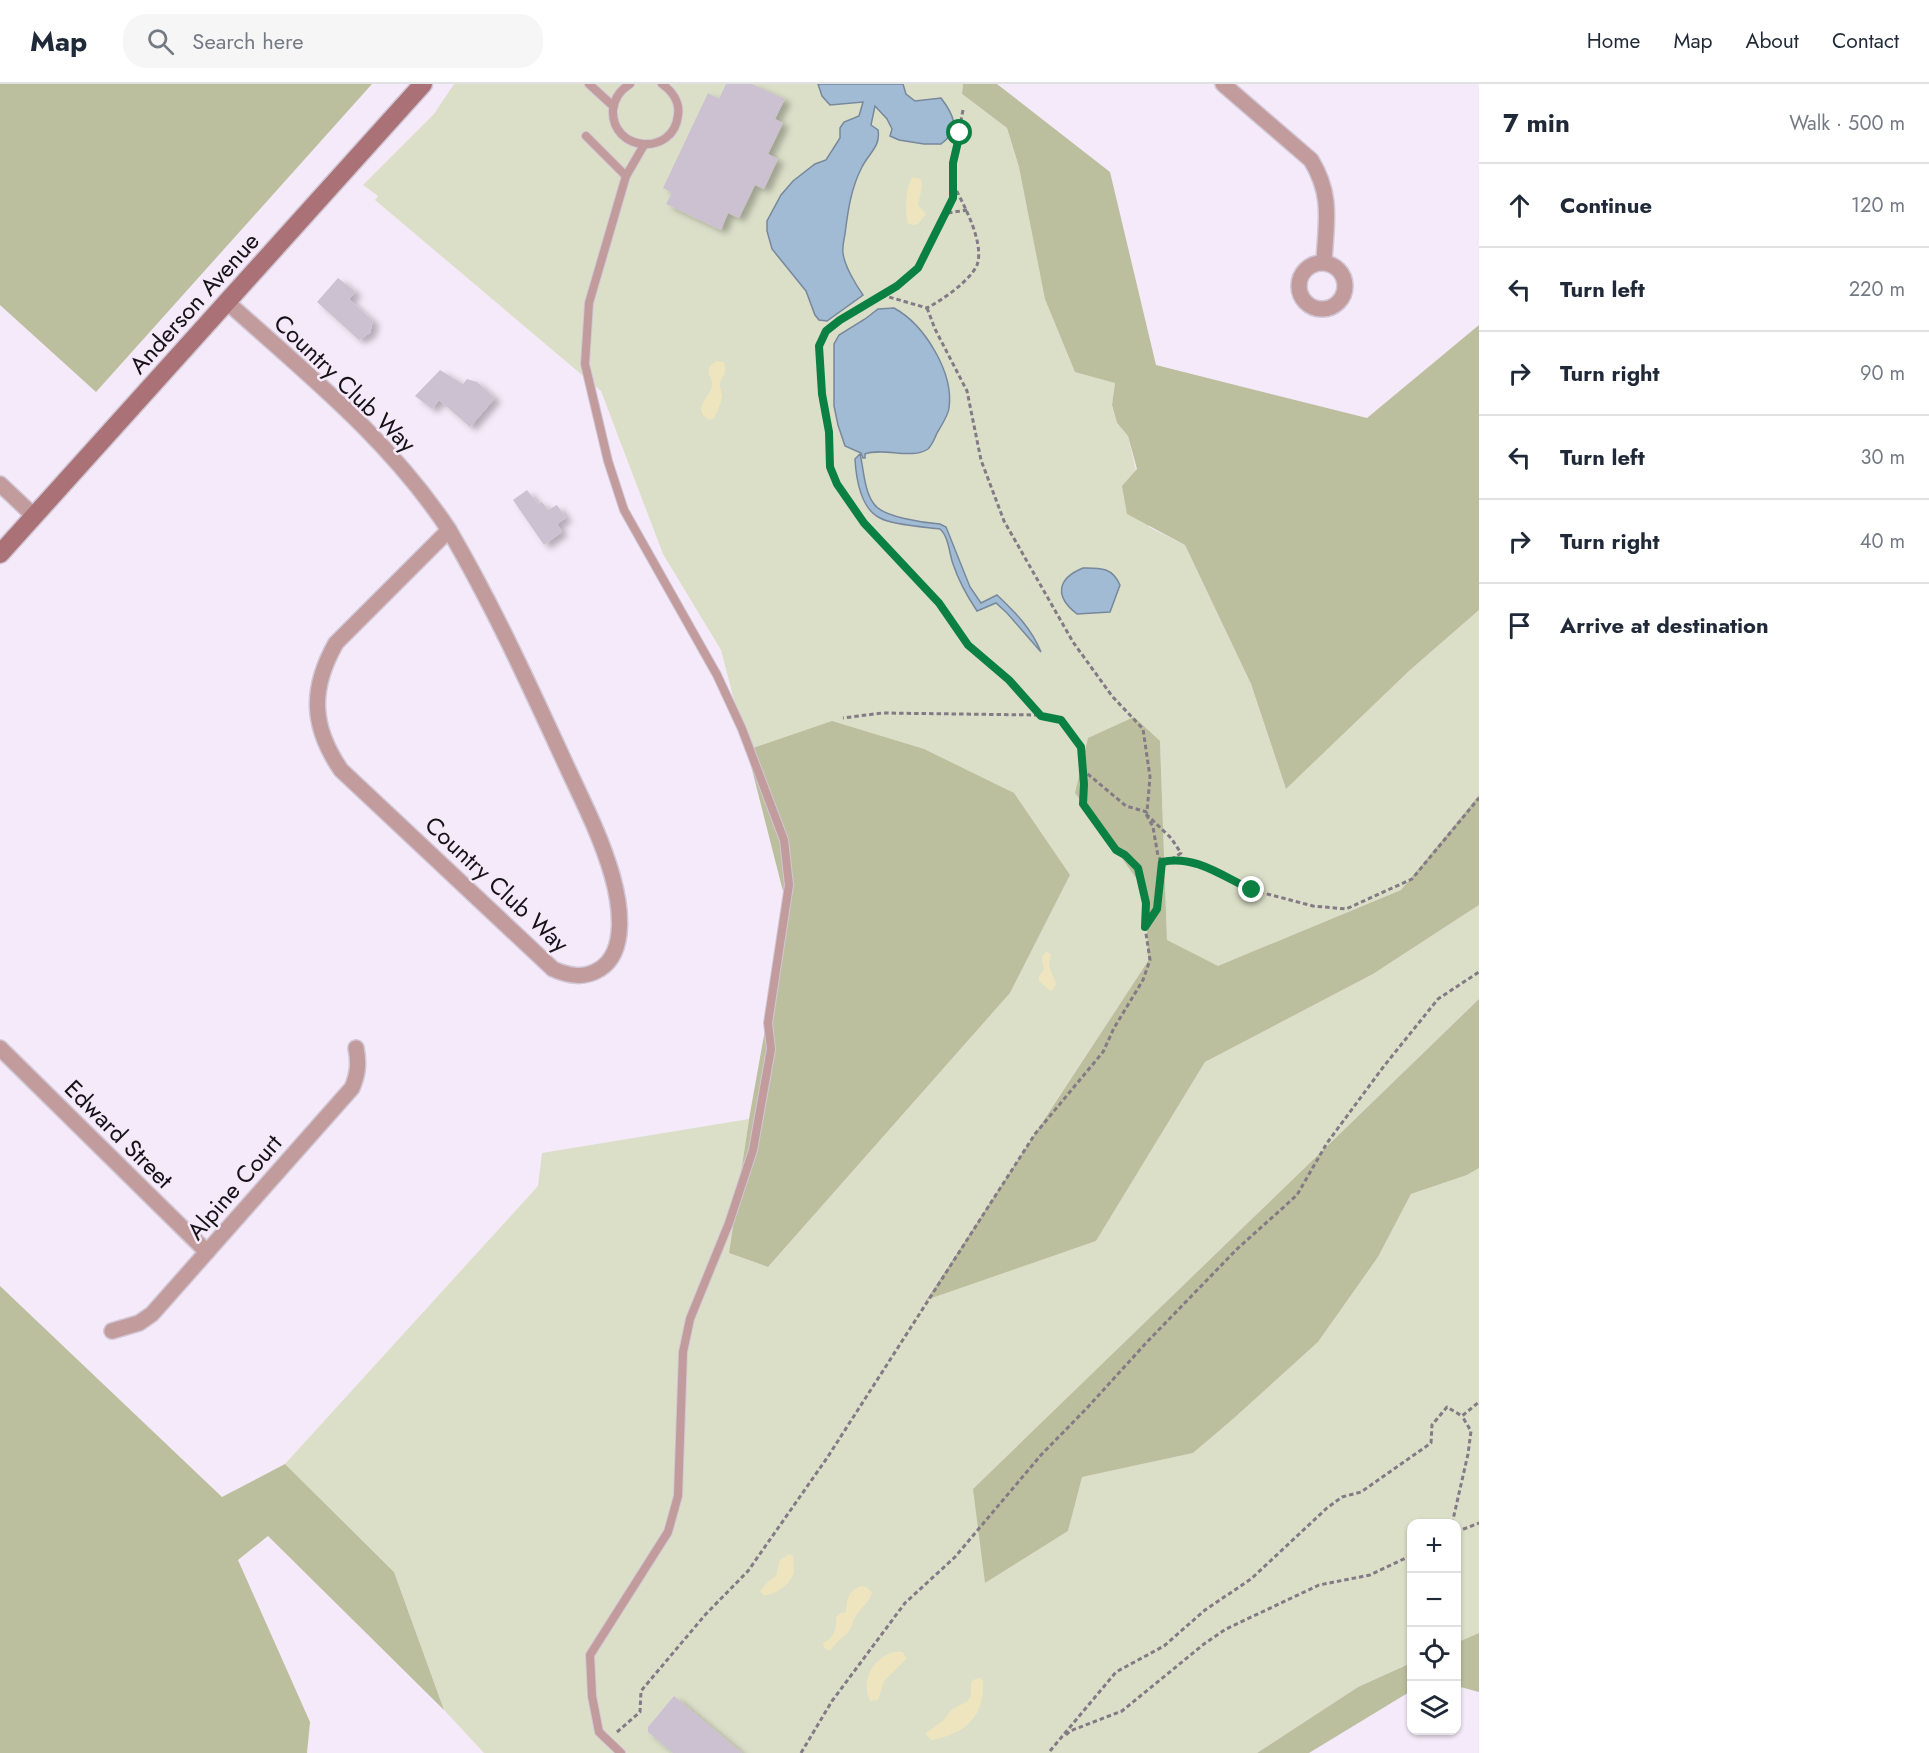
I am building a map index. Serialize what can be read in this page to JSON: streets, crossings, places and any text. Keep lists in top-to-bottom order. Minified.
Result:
{"streets":{"main road":["Anderson Avenue"],"street":["Country Club Way","Edward Street","Alpine Court"]},"crossings":[["Anderson Avenue","Country Club Way"],["Edward Street","Alpine Court"]],"page":{"header":"Map","search":"Search here","nav":["Home","Map","About","Contact"],"heading":["7 min","Walk · 500 m"],"list":[["Continue","120 m"],["Turn left","220 m"],["Turn right","90 m"],["Turn left","30 m"],["Turn right","40 m"],"Arrive at destination"],"map_buttons":["+","−"]}}
